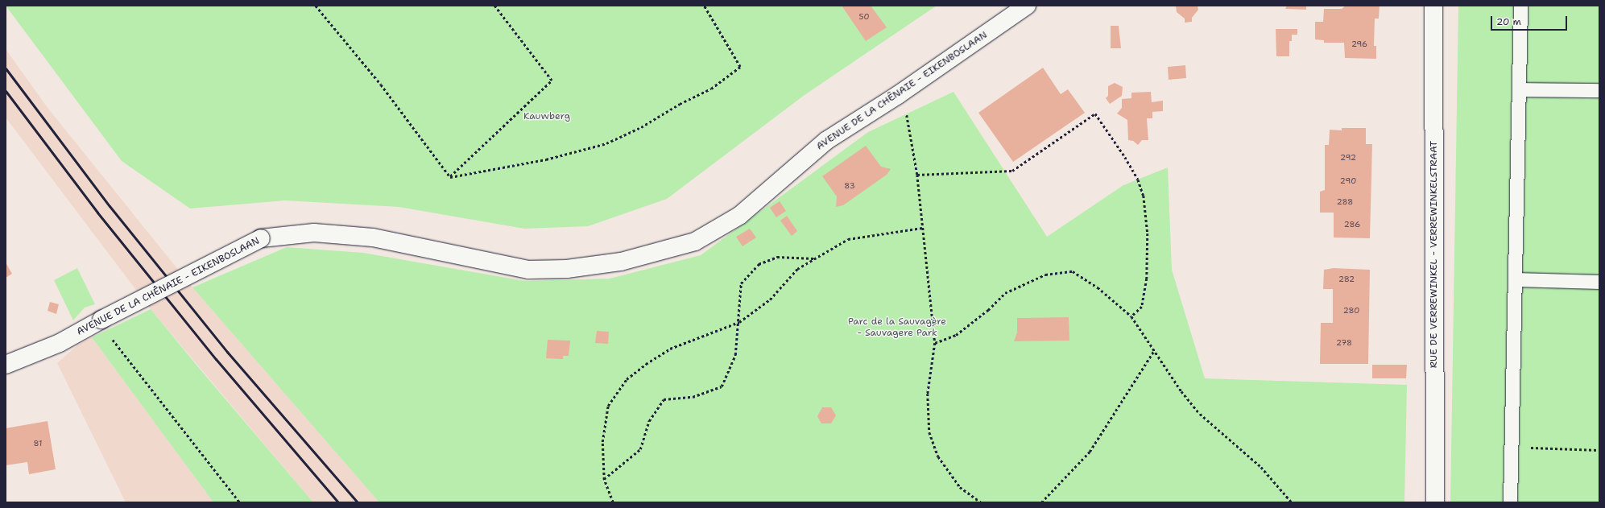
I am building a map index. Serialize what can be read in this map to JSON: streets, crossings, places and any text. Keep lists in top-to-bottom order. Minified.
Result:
{"streets":{"street":["AVENUE DE LA CHÊNAIE - EIKENBOSLAAN","RUE DE VERREWINKEL - VERREWINKELSTRAAT"]},"parks":["Kauwberg","Parc de la Sauvagère - Sauvagere Park"],"house_numbers":["50","296","292","290","83","288","286","282","280","278","81"],"scale_bar":"20 m"}
